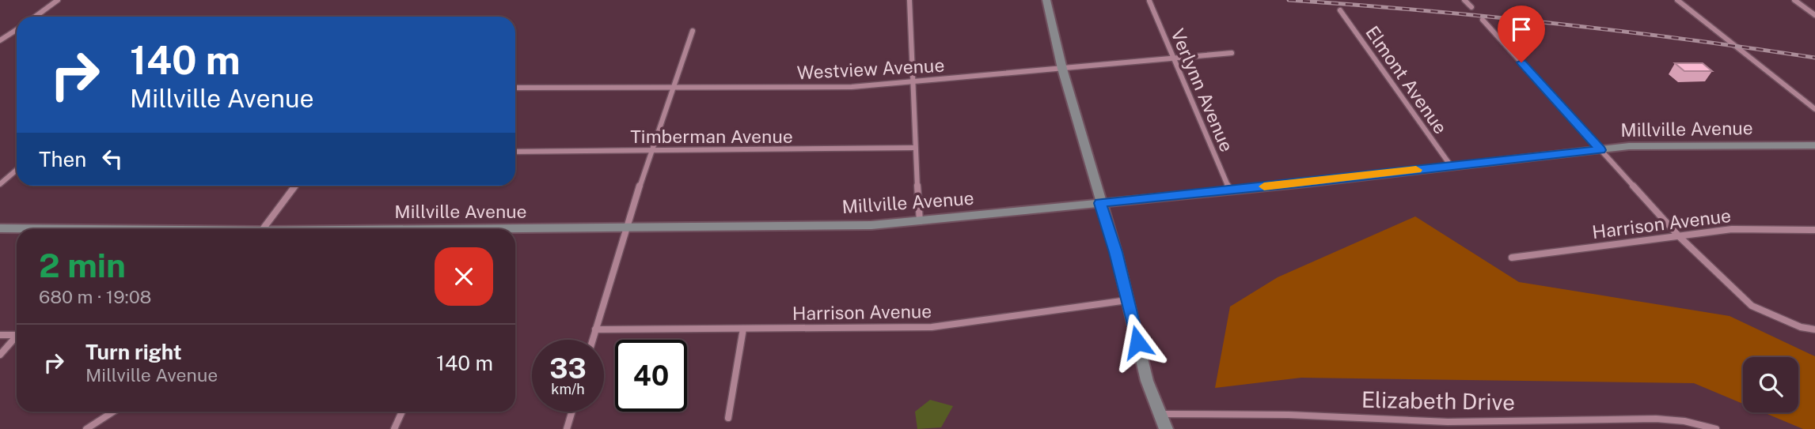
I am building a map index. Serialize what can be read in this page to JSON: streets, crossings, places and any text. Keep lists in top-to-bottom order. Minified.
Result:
{"streets":{"main road":["Millville Avenue"],"street":["Westview Avenue","Elmont Avenue","Verlynn Avenue","Timberman Avenue","Harrison Avenue","Elizabeth Drive"]},"crossings":[["Westview Avenue","Verlynn Avenue"],["Elmont Avenue","Millville Avenue"],["Verlynn Avenue","Millville Avenue"]],"page":{"turn":["140 m","Millville Avenue"],"then":"Then","heading":["2 min","680 m · 19:08"],"list":[{"name":"Turn right","note":"Millville Avenue","value":"140 m"}],"speed":"33 km/h","limit":"40"}}
